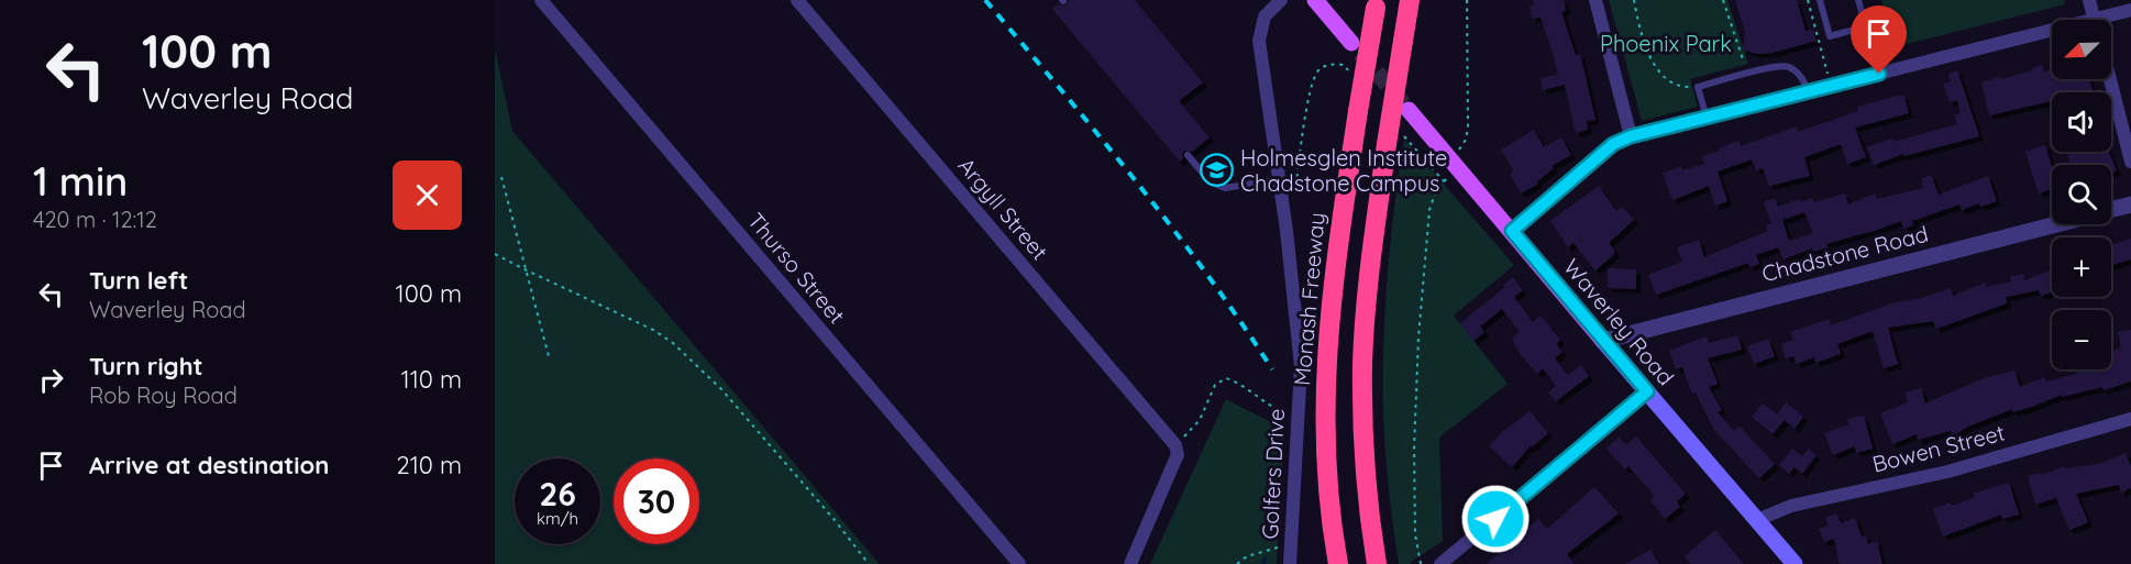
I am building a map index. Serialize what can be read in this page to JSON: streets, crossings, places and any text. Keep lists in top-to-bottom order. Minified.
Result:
{"streets":{"highway":["Monash Freeway"],"main road":["Waverley Road"],"street":["Argyll Street","Chadstone Road","Thurso Street","Bowen Street","Golfers Drive"]},"crossings":[["Chadstone Road","Waverley Road"],["Waverley Road","Bowen Street"]],"parks":["Phoenix Park"],"places":{"school or university":["Holmesglen Institute Chadstone Campus"]},"north":"bottom left","page":{"turn":["100 m","Waverley Road"],"map_buttons":["+","−"],"heading":["1 min","420 m · 12:12"],"list":[{"name":"Turn left","note":"Waverley Road","value":"100 m"},{"name":"Turn right","note":"Rob Roy Road","value":"110 m"},{"name":"Arrive at destination","value":"210 m"}],"speed":"26 km/h","limit":"30"}}
